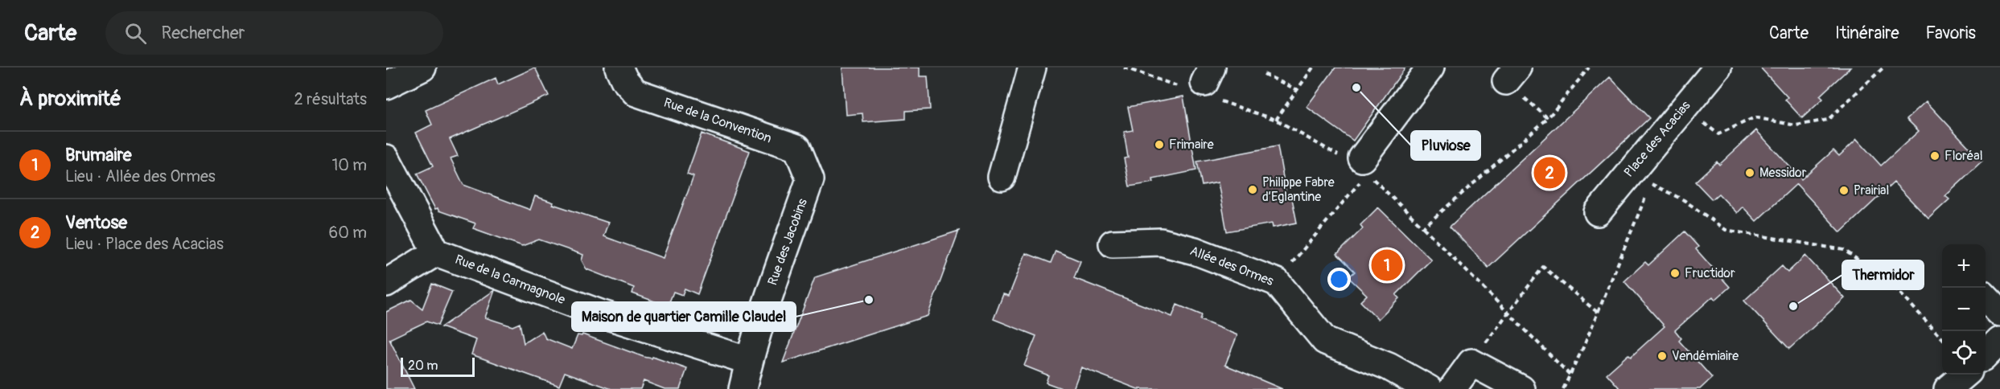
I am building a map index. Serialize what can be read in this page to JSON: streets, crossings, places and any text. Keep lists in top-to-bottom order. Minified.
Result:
{"streets":{"street":["Rue de la Convention","Place des Acacias","Rue des Jacobins","Allée des Ormes","Rue de la Carmagnole"]},"crossings":[["Rue de la Convention","Rue des Jacobins"],["Rue des Jacobins","Rue de la Carmagnole"]],"places":["Pluviose","Frimaire","Floréal","Messidor","Philippe Fabre d’Eglantine","Prairial","Fructidor","Maison de quartier Camille Claudel","Thermidor","Vendémiaire"],"scale_bar":"20 m","page":{"header":"Carte","search":"Rechercher","nav":["Carte","Itinéraire","Favoris"],"heading":["À proximité","2 résultats"],"list":[{"mark":"1","name":"Brumaire","note":"Lieu · Allée des Ormes","value":"10 m"},{"mark":"2","name":"Ventose","note":"Lieu · Place des Acacias","value":"60 m"}],"pins":["2","1"],"map_buttons":["+","−"],"scale":"20 m"}}
